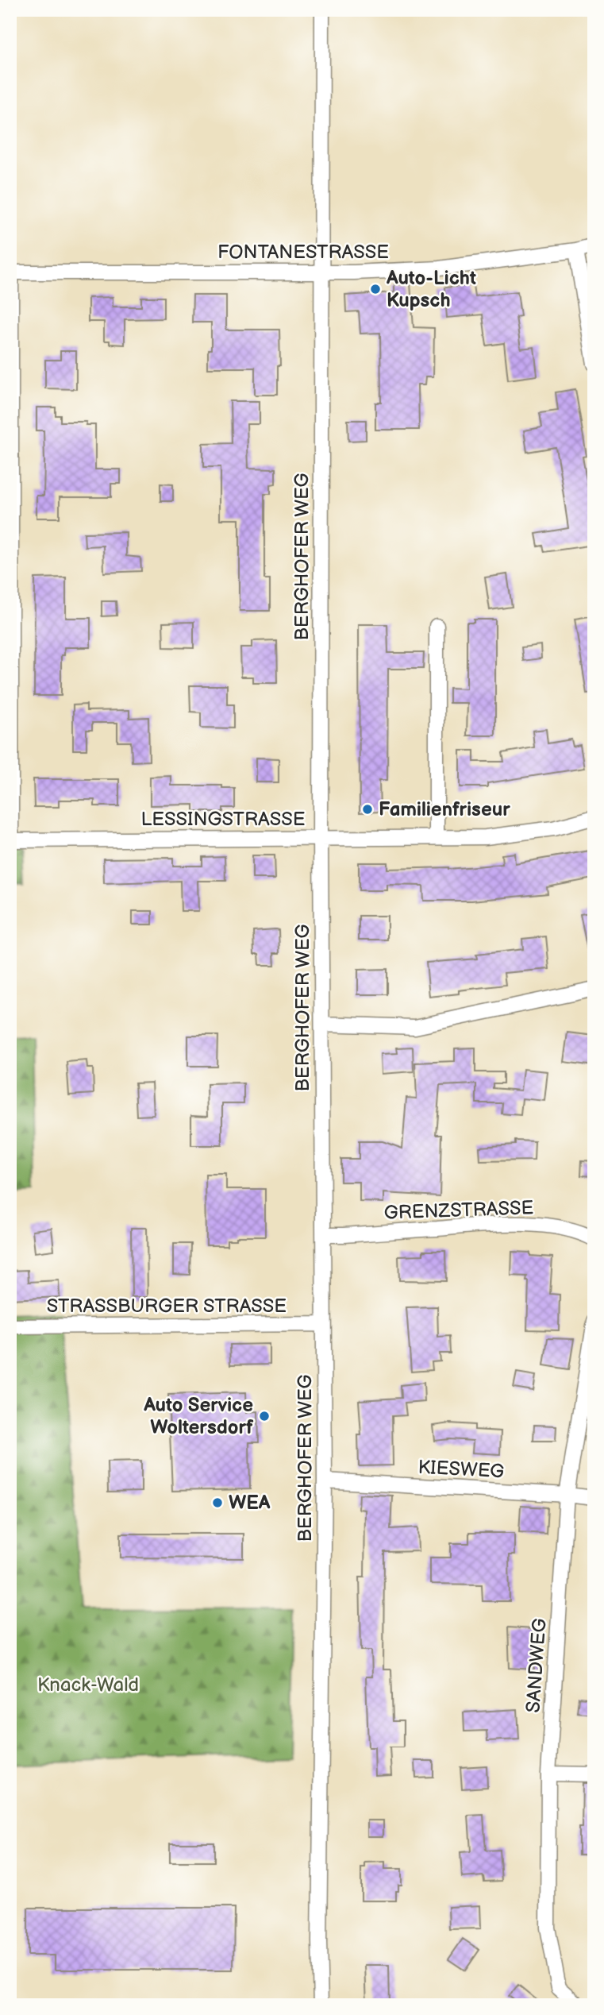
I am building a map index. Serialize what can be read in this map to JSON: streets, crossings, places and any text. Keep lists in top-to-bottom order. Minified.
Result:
{"streets":{"street":["FONTANESTRASSE","BERGHOFER WEG","LESSINGSTRASSE","GRENZSTRASSE","STRASSBURGER STRASSE","KIESWEG","SANDWEG"]},"crossings":[["FONTANESTRASSE","BERGHOFER WEG"],["BERGHOFER WEG","LESSINGSTRASSE"],["BERGHOFER WEG","GRENZSTRASSE"],["BERGHOFER WEG","STRASSBURGER STRASSE"],["BERGHOFER WEG","KIESWEG"],["KIESWEG","SANDWEG"]],"parks":["Knack-Wald"],"places":["Auto-Licht Kupsch","Familienfriseur","Auto Service Woltersdorf","WEA"]}
